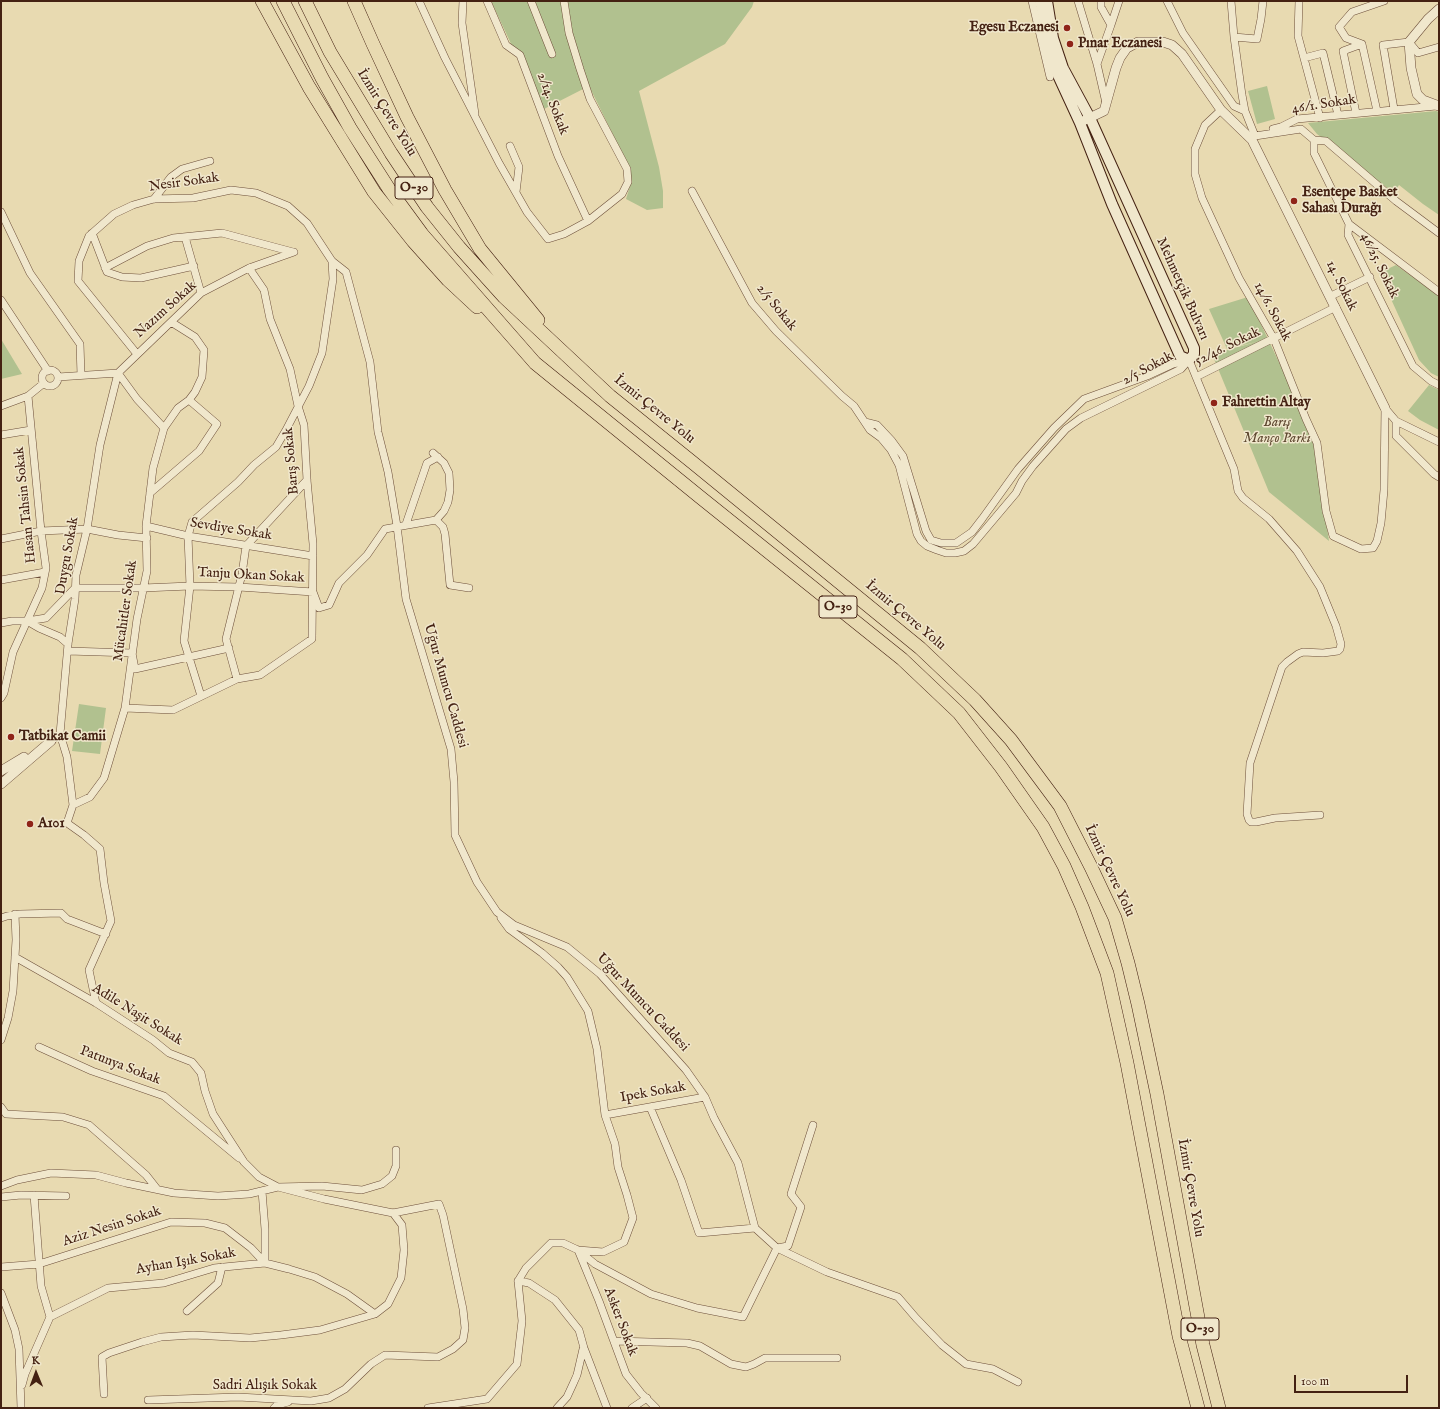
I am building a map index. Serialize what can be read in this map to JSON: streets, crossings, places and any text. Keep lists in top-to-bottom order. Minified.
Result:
{"streets":{"highway":["İzmir Çevre Yolu","O-30"],"main road":["Mehmetçik Bulvarı"],"street":["2/14. Sokak","46/1. Sokak","Nesir Sokak","46/25. Sokak","14. Sokak","2/5 Sokak","Nazım Sokak","14/6. Sokak","52/46. Sokak","Barış Sokak","Hasan Tahsin Sokak","Sevdiye Sokak","Duygu Sokak","Tanju Okan Sokak","Mücahitler Sokak","Uğur Mumcu Caddesi","Adile Naşit Sokak","Patunya Sokak","Ipek Sokak","Aziz Nesin Sokak","Ayhan Işık Sokak","Asker Sokak","Sadri Alışık Sokak"]},"crossings":[["46/1. Sokak","14. Sokak"],["Nesir Sokak","Nazım Sokak"],["Nesir Sokak","Uğur Mumcu Caddesi"],["14. Sokak","14/6. Sokak"],["14. Sokak","52/46. Sokak"],["Mehmetçik Bulvarı","2/5 Sokak"],["Nazım Sokak","Barış Sokak"],["Nazım Sokak","Duygu Sokak"],["14/6. Sokak","52/46. Sokak"],["Barış Sokak","Sevdiye Sokak"],["Barış Sokak","Tanju Okan Sokak"],["Sevdiye Sokak","Mücahitler Sokak"],["Duygu Sokak","Tanju Okan Sokak"],["Tanju Okan Sokak","Mücahitler Sokak"],["Tanju Okan Sokak","Uğur Mumcu Caddesi"],["Uğur Mumcu Caddesi","Ipek Sokak"],["Adile Naşit Sokak","Patunya Sokak"],["Aziz Nesin Sokak","Ayhan Işık Sokak"]],"parks":["Barış Manço Parkı"],"places":["Egesu Eczanesi","Pınar Eczanesi","Esentepe Basket Sahası Durağı","Fahrettin Altay","Tatbikat Camii","A101"],"scale_bar":"100 m","north":"top"}
